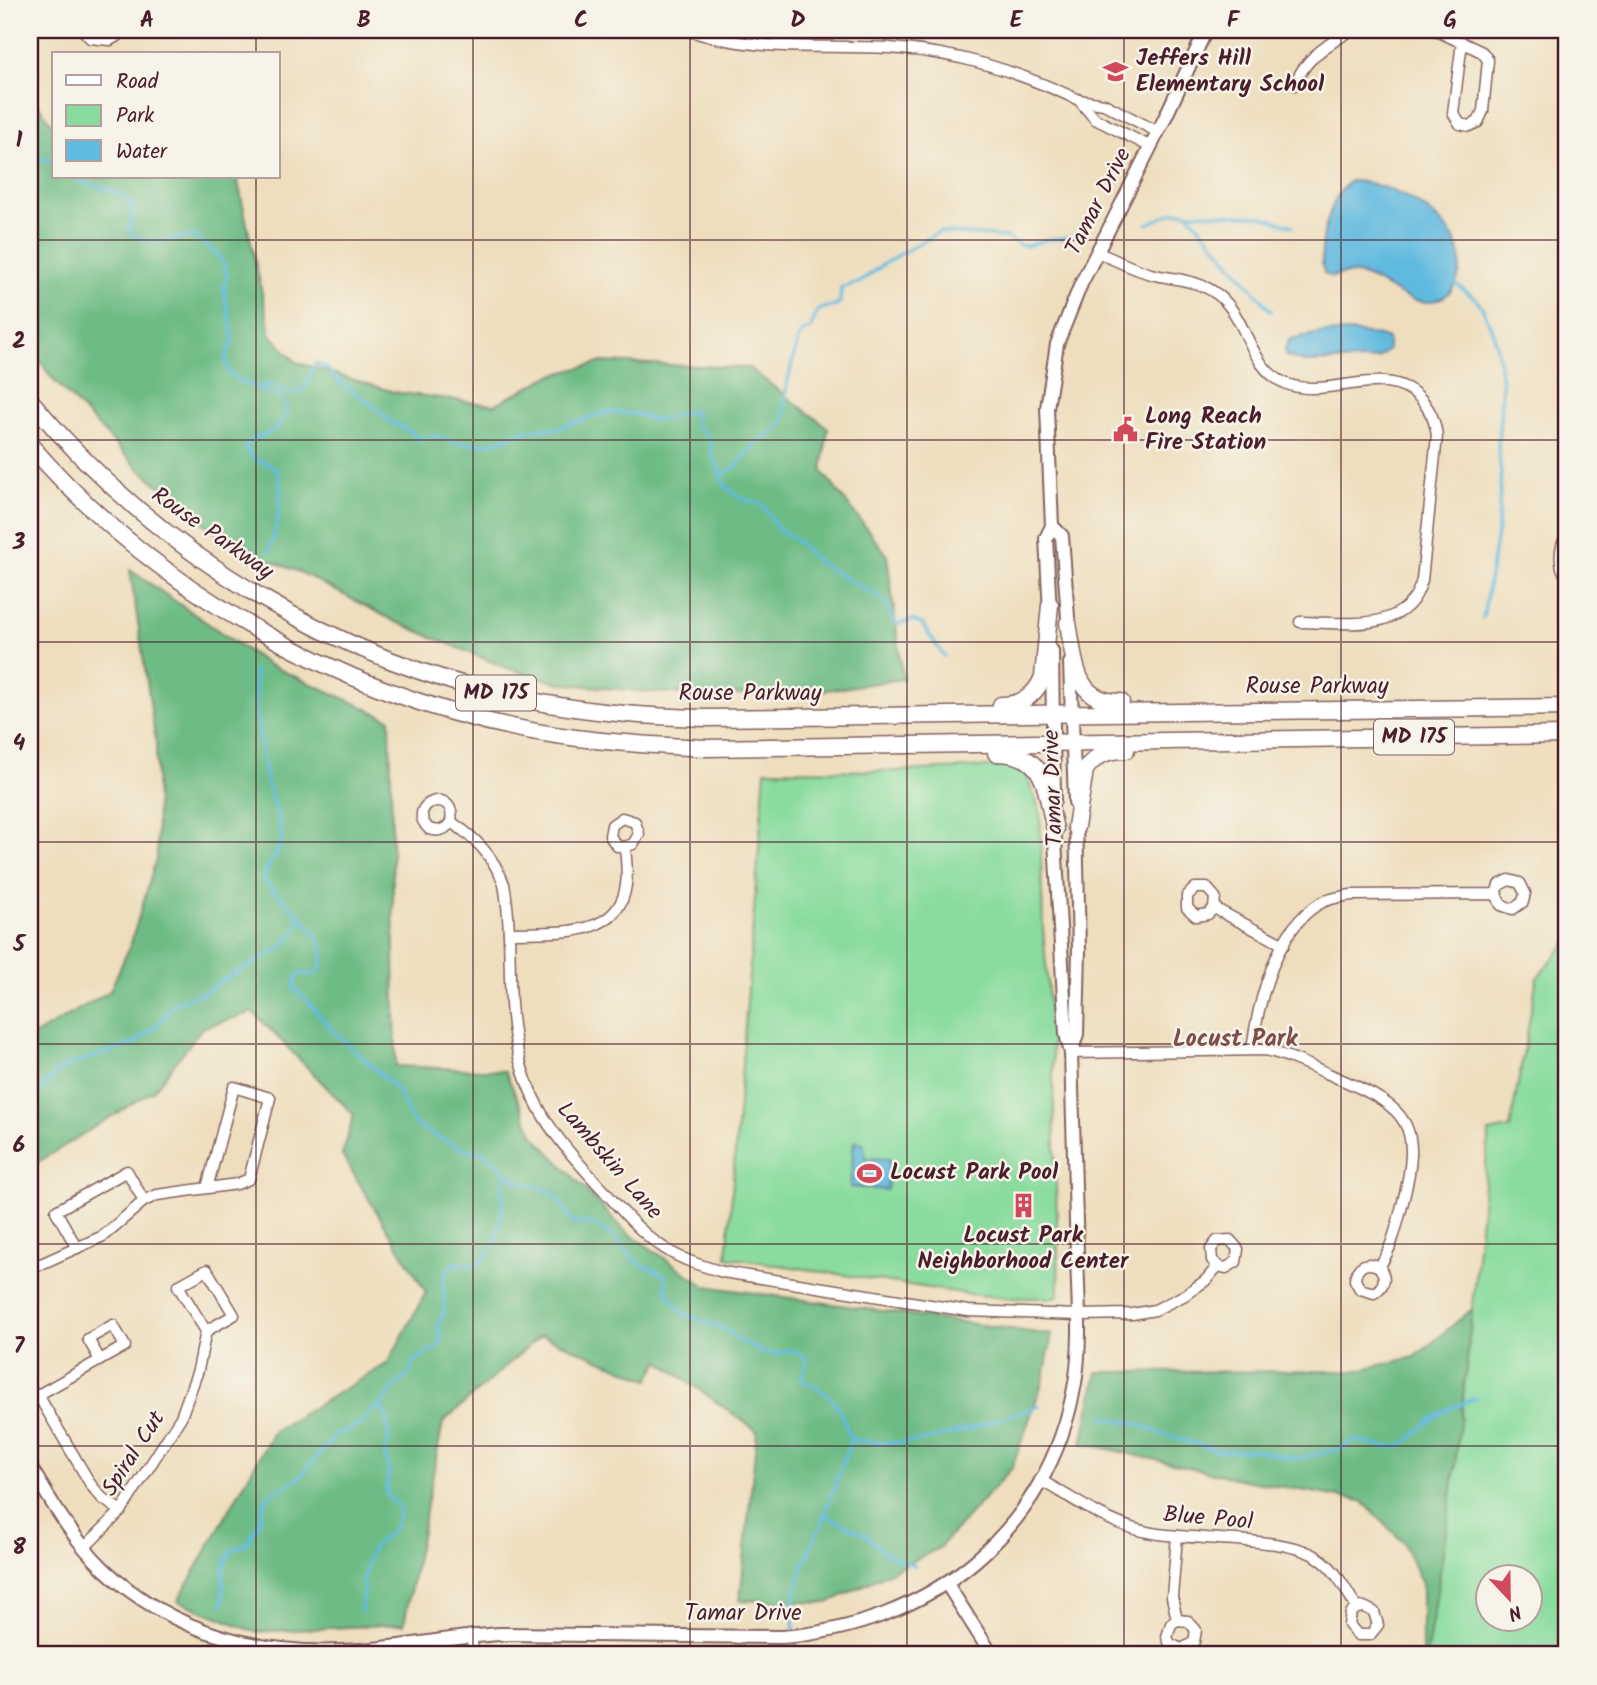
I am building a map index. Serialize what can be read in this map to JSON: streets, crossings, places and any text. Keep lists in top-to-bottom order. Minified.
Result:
{"streets":{"main road":["Rouse Parkway","MD 175"],"street":["Tamar Drive","Lambskin Lane","Spiral Cut","Blue Pool"]},"crossings":[["Tamar Drive","Rouse Parkway"],["Tamar Drive","MD 175"],["Tamar Drive","Lambskin Lane"],["Tamar Drive","Spiral Cut"],["Tamar Drive","Blue Pool"]],"districts":["Locust Park"],"places":{"school or university":["Jeffers Hill Elementary School"],"public building":["Long Reach Fire Station"],"sports":["Locust Park Pool"],"building":["Locust Park Neighborhood Center"]},"legend":["Road","Park","Water"],"north":"bottom","grid":{"columns":["A","B","C","D","E","F","G"],"rows":["1","2","3","4","5","6","7","8"]}}
